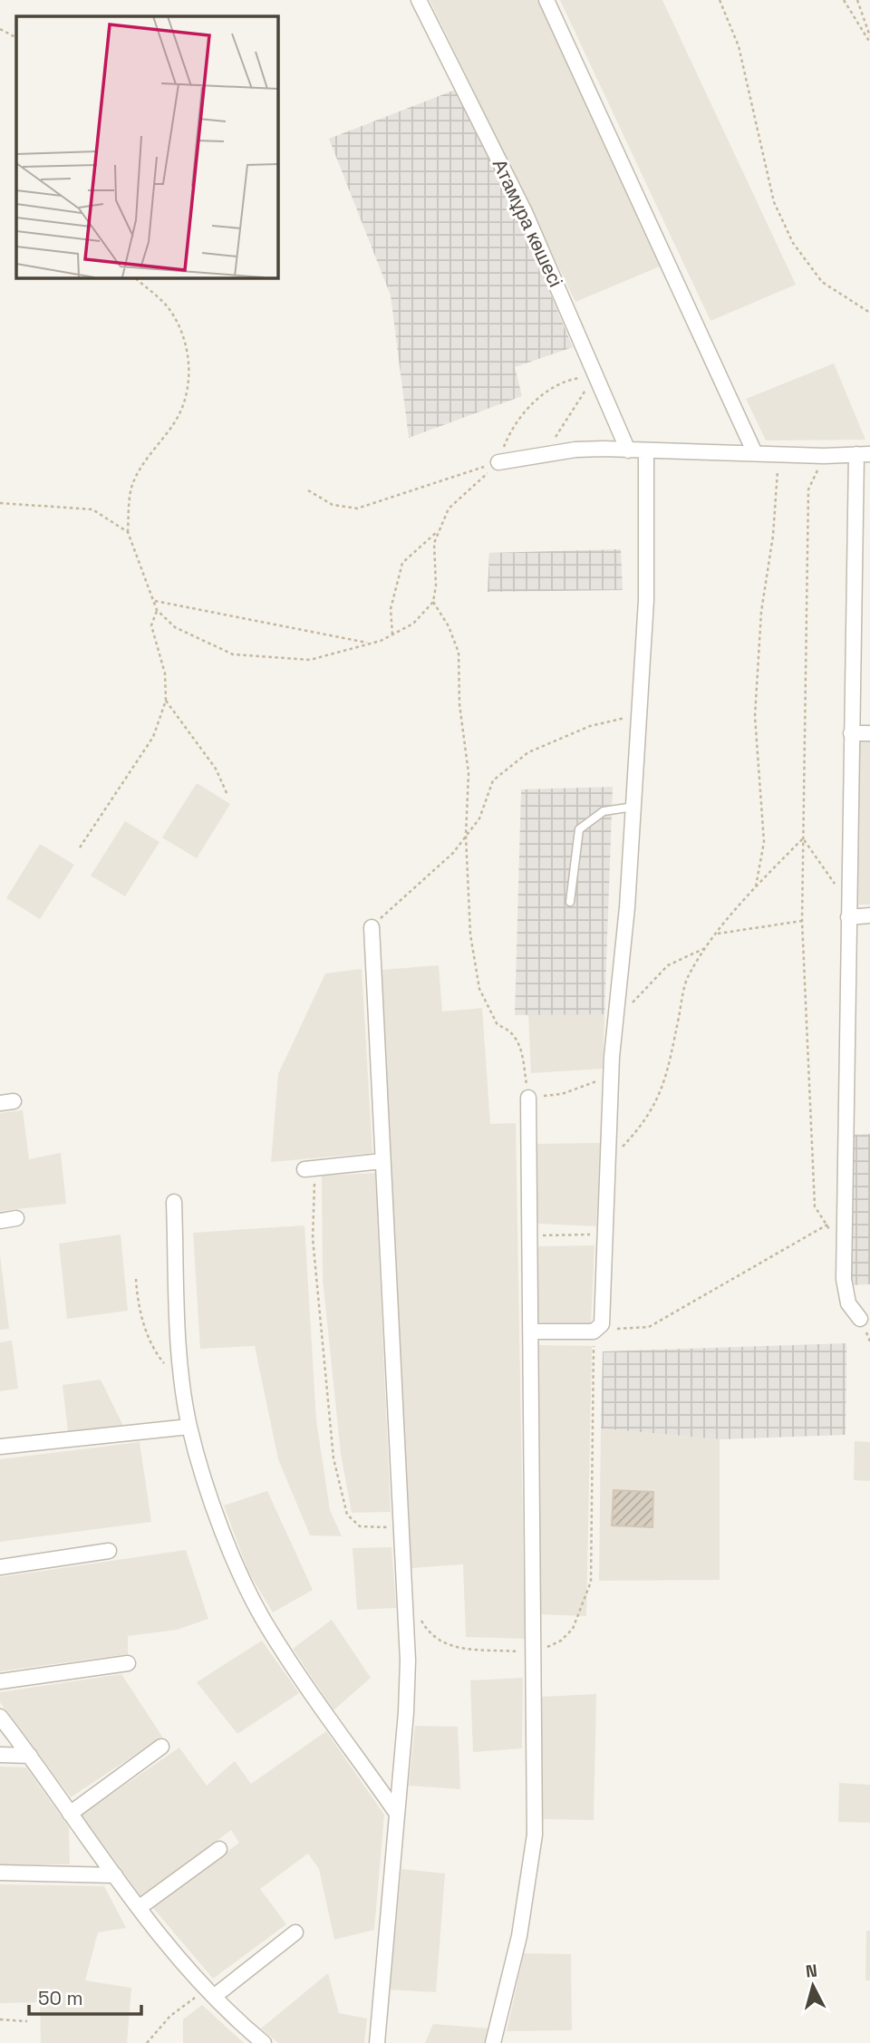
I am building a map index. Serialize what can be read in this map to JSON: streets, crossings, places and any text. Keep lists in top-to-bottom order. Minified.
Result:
{"streets":{"street":["Атамұра көшесі"]},"scale_bar":"50 m","north":"top"}
